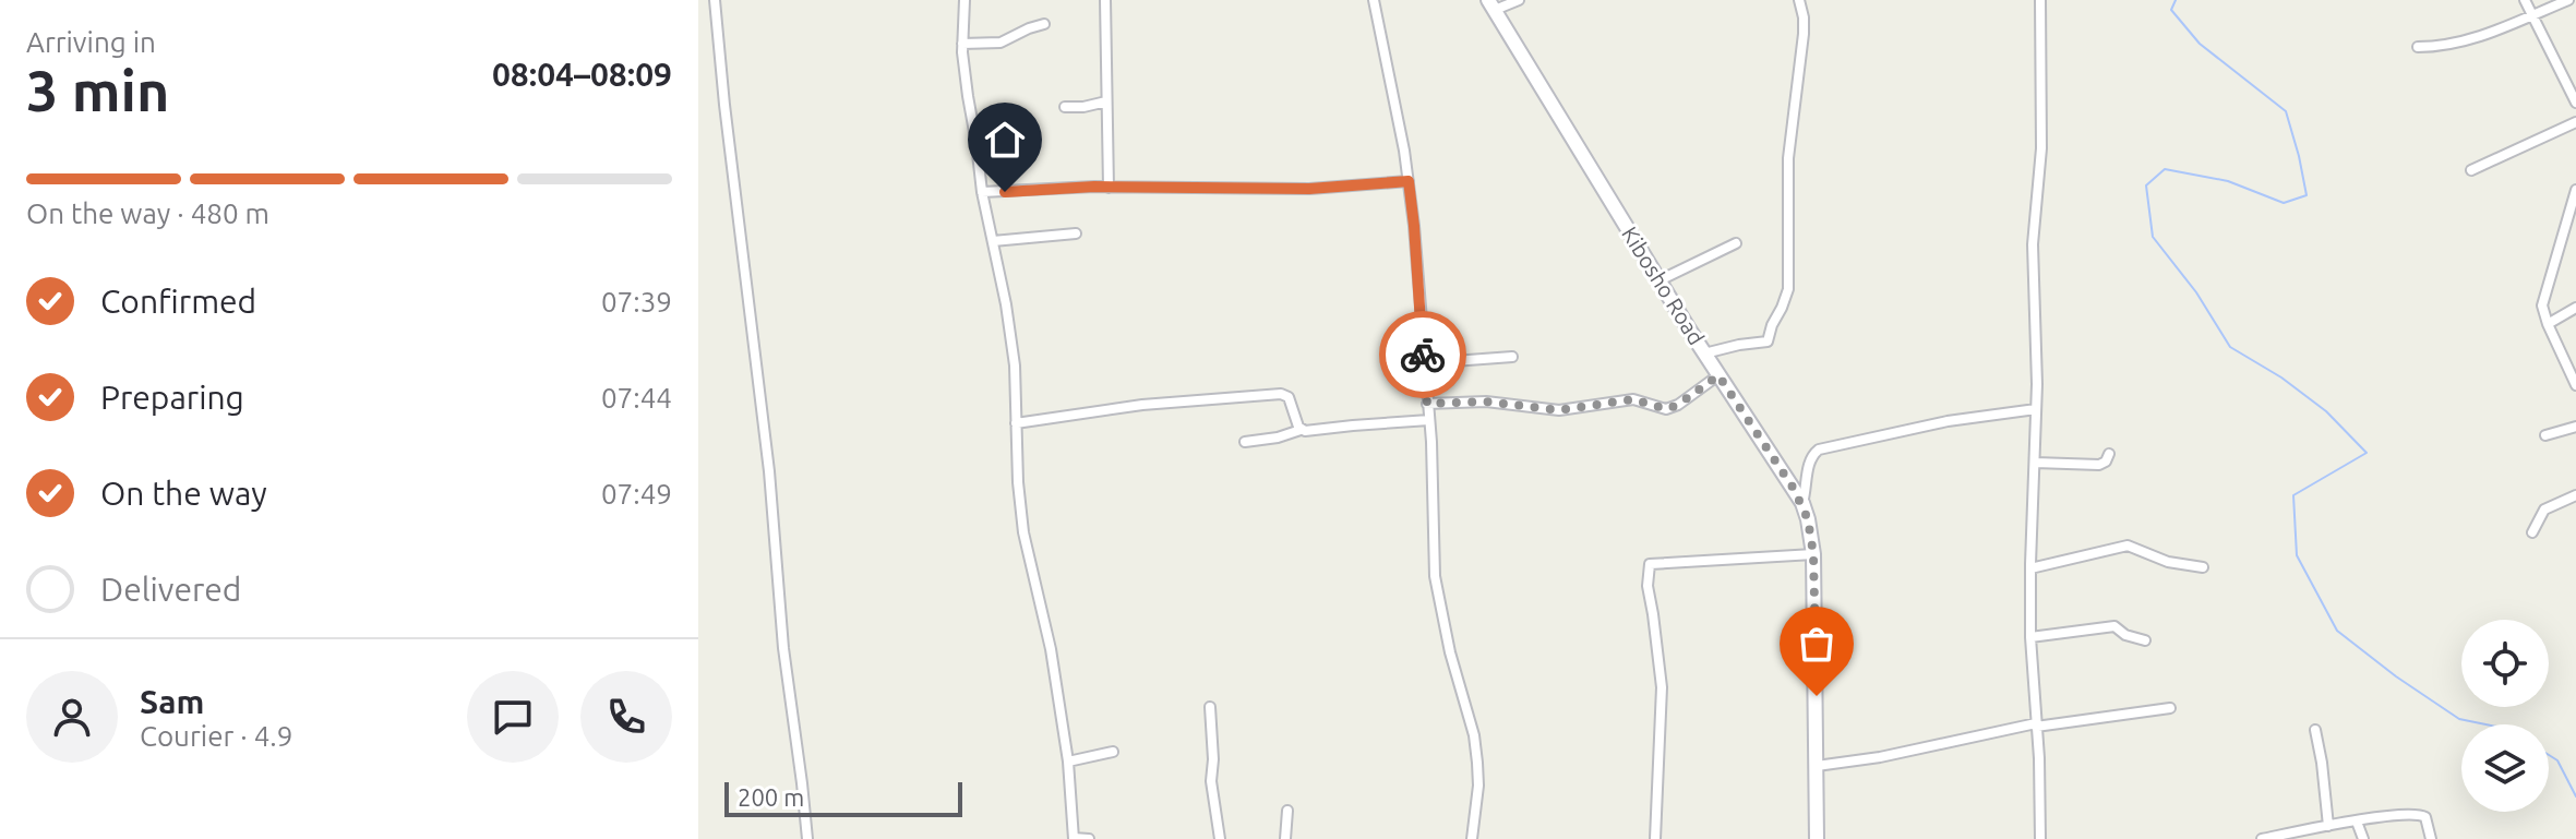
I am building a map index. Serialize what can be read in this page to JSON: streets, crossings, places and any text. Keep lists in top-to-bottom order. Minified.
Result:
{"streets":{"street":["Kibosho Road"]},"scale_bar":"200 m","page":{"heading":["3 min","Arriving in","08:04–08:09"],"panel":["Sam","Courier · 4.9"],"bar":"On the way · 480 m","list":[["Confirmed","07:39"],["Preparing","07:44"],["On the way","07:49"],"Delivered"],"scale":"200 m"}}
